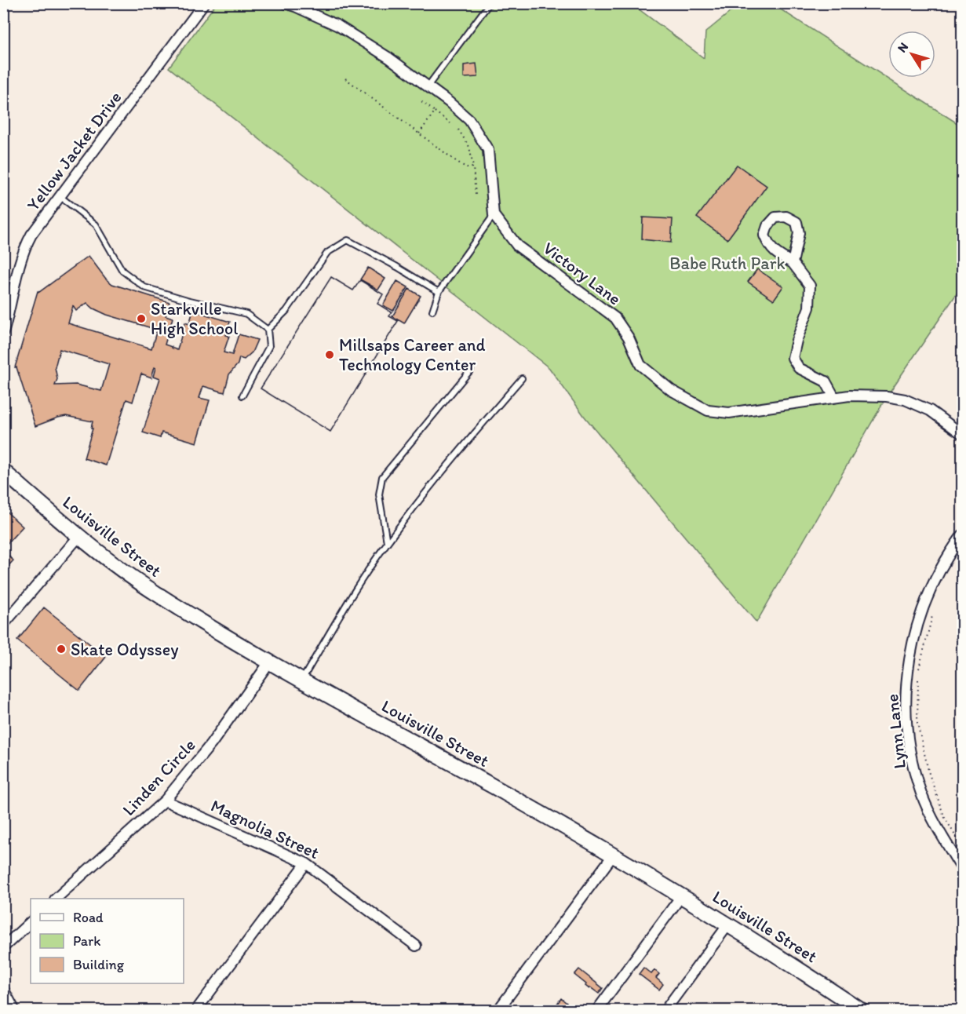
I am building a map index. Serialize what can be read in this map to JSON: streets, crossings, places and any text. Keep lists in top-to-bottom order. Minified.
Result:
{"streets":{"main road":["Louisville Street"],"street":["Yellow Jacket Drive","Victory Lane","Lynn Lane","Linden Circle","Magnolia Street"]},"crossings":[["Louisville Street","Linden Circle"],["Linden Circle","Magnolia Street"]],"parks":["Babe Ruth Park"],"places":["Starkville High School","Millsaps Career and Technology Center","Skate Odyssey"],"legend":["Road","Park","Building"],"north":"top left"}
